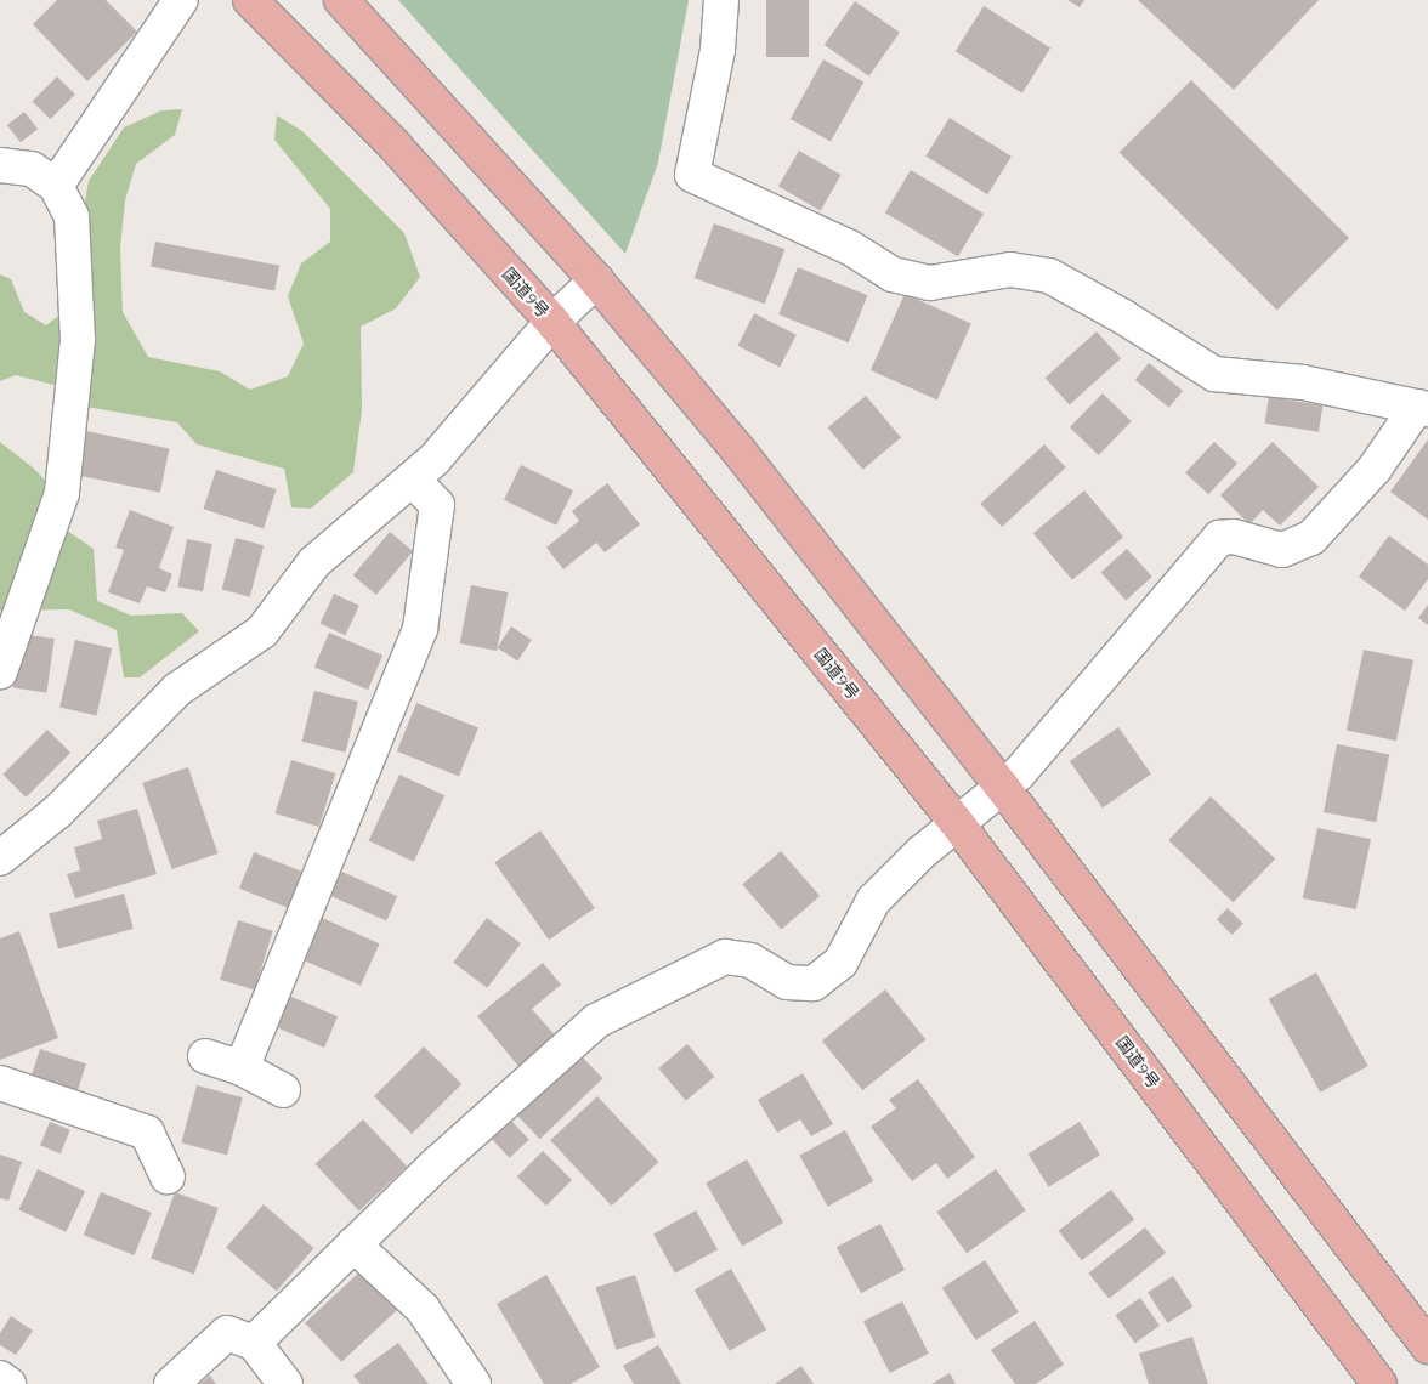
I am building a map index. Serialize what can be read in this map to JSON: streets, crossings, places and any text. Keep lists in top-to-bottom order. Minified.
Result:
{"streets":{"highway":["国道9号"]}}
